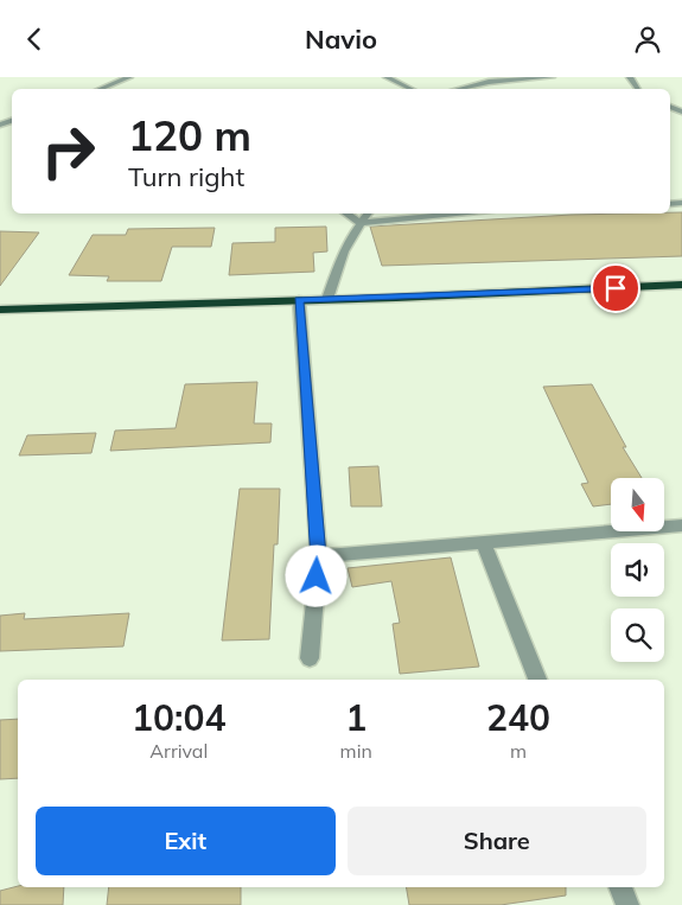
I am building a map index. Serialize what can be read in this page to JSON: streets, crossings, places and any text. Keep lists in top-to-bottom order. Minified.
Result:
{"north":"bottom","page":{"header":"Navio","turn":["120 m","Turn right"],"eta":["10:04","Arrival","1","min","240","m"],"buttons":["Exit","Share"]}}
